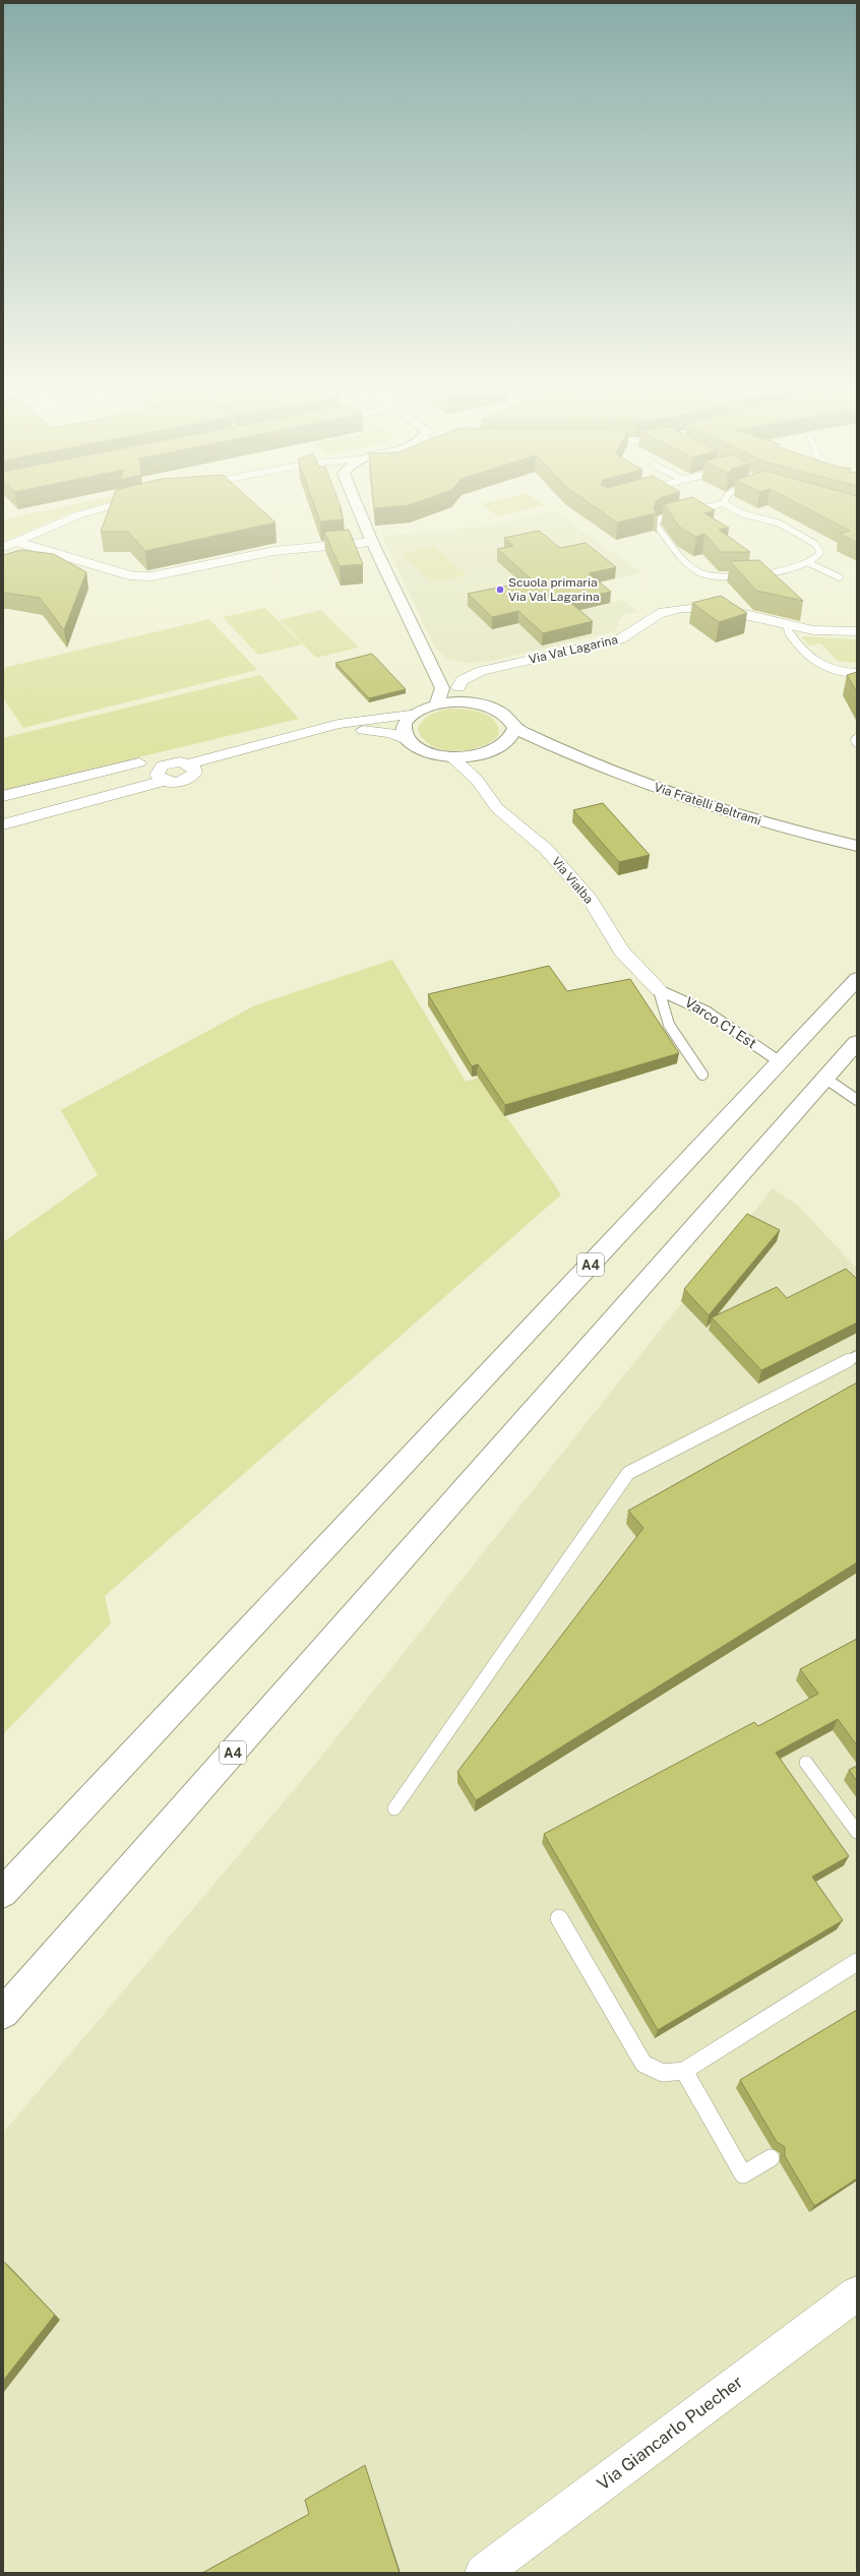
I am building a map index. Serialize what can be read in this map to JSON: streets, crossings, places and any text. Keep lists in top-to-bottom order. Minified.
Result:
{"streets":{"main road":["Via Fratelli Beltrami","A4"],"street":["Via Val Lagarina","Via Vialba","Via Giancarlo Puecher"],"lane":["Varco C1 Est"]},"crossings":[["Via Vialba","Varco C1 Est"],["Varco C1 Est","A4"]],"places":["Scuola primaria Via Val Lagarina"]}
